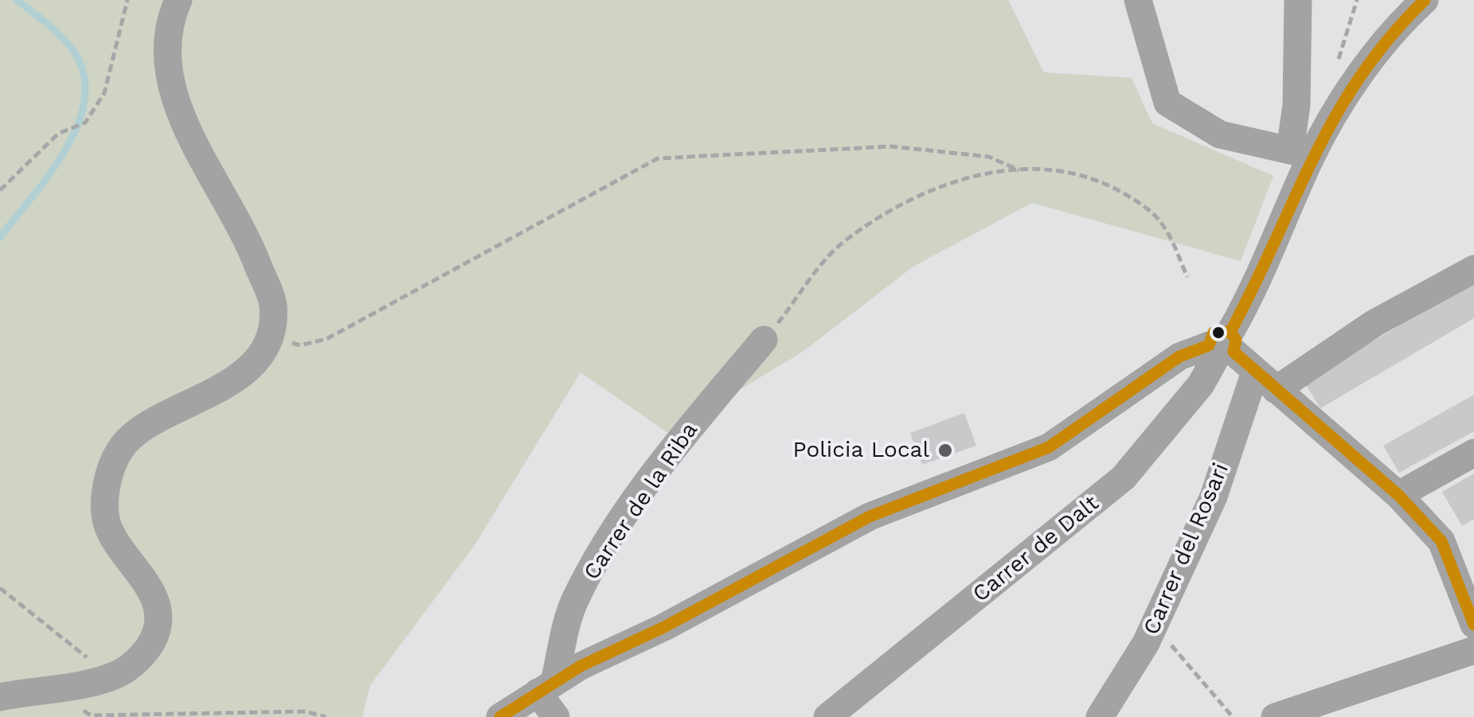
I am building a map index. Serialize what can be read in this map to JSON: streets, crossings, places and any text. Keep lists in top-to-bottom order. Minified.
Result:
{"streets":{"street":["Carrer de la Riba","Carrer de Dalt","Carrer del Rosari"]},"places":["Policia Local"]}
